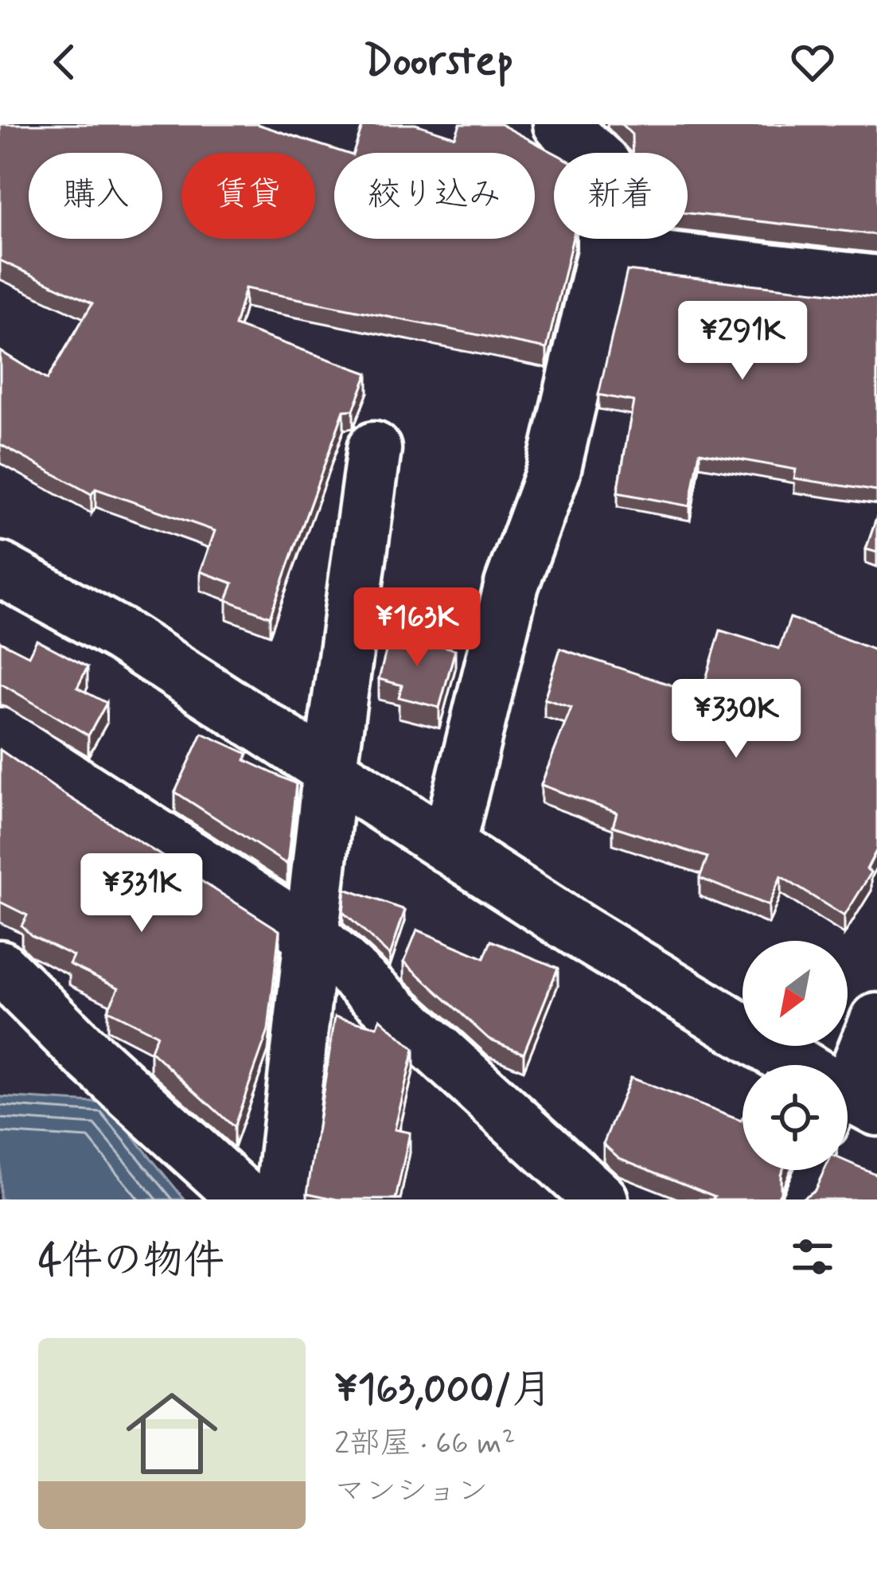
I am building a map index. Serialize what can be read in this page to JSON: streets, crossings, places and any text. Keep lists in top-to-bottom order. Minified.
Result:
{"north":"bottom left","page":{"header":"Doorstep","chip":["購入","賃貸","絞り込み","新着"],"price":["¥291K","¥163K","¥330K","¥331K"],"heading":"4件の物件","list":[{"name":"¥163,000/月","note":"2部屋 · 66 m² · マンション"}]}}
